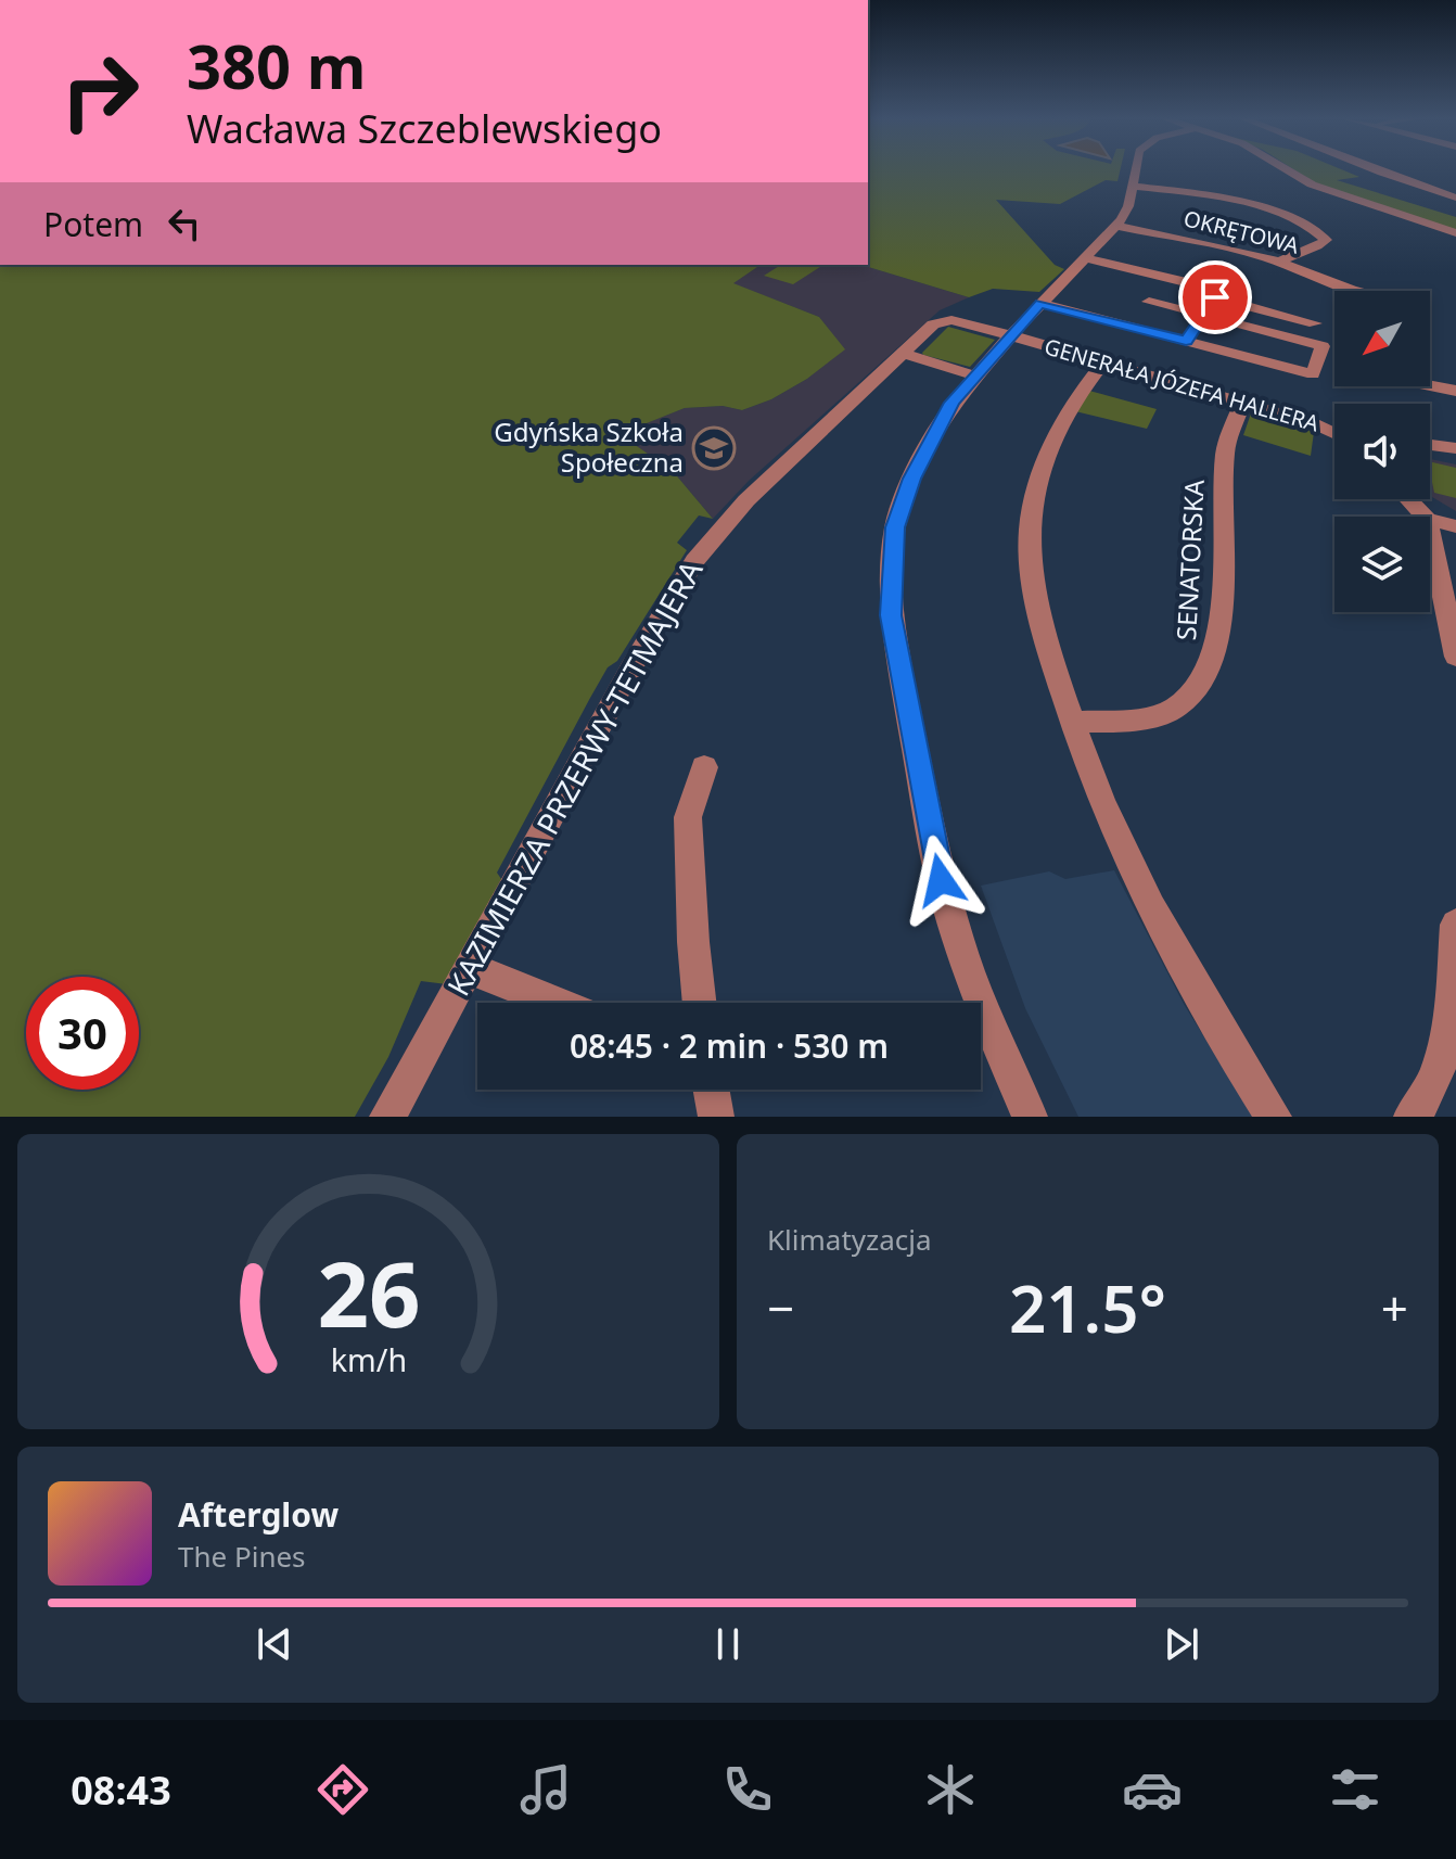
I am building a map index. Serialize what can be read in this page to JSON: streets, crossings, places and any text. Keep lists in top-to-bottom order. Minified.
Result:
{"streets":{"street":["OKRĘTOWA","GENERAŁA JÓZEFA HALLERA","SENATORSKA","KAZIMIERZA PRZERWY-TETMAJERA"]},"crossings":[["GENERAŁA JÓZEFA HALLERA","SENATORSKA"],["GENERAŁA JÓZEFA HALLERA","KAZIMIERZA PRZERWY-TETMAJERA"]],"places":{"school or university":["Gdyńska Szkoła Społeczna"]},"north":"bottom left","page":{"turn":["380 m","Wacława Szczeblewskiego"],"then":"Potem","limit":"30","trip":"08:45 · 2 min · 530 m","tile":"Klimatyzacja","heat":["−","21.5°","+"],"song":["Afterglow","The Pines"],"tabs":"08:43","gauge":["26","km/h"]}}
